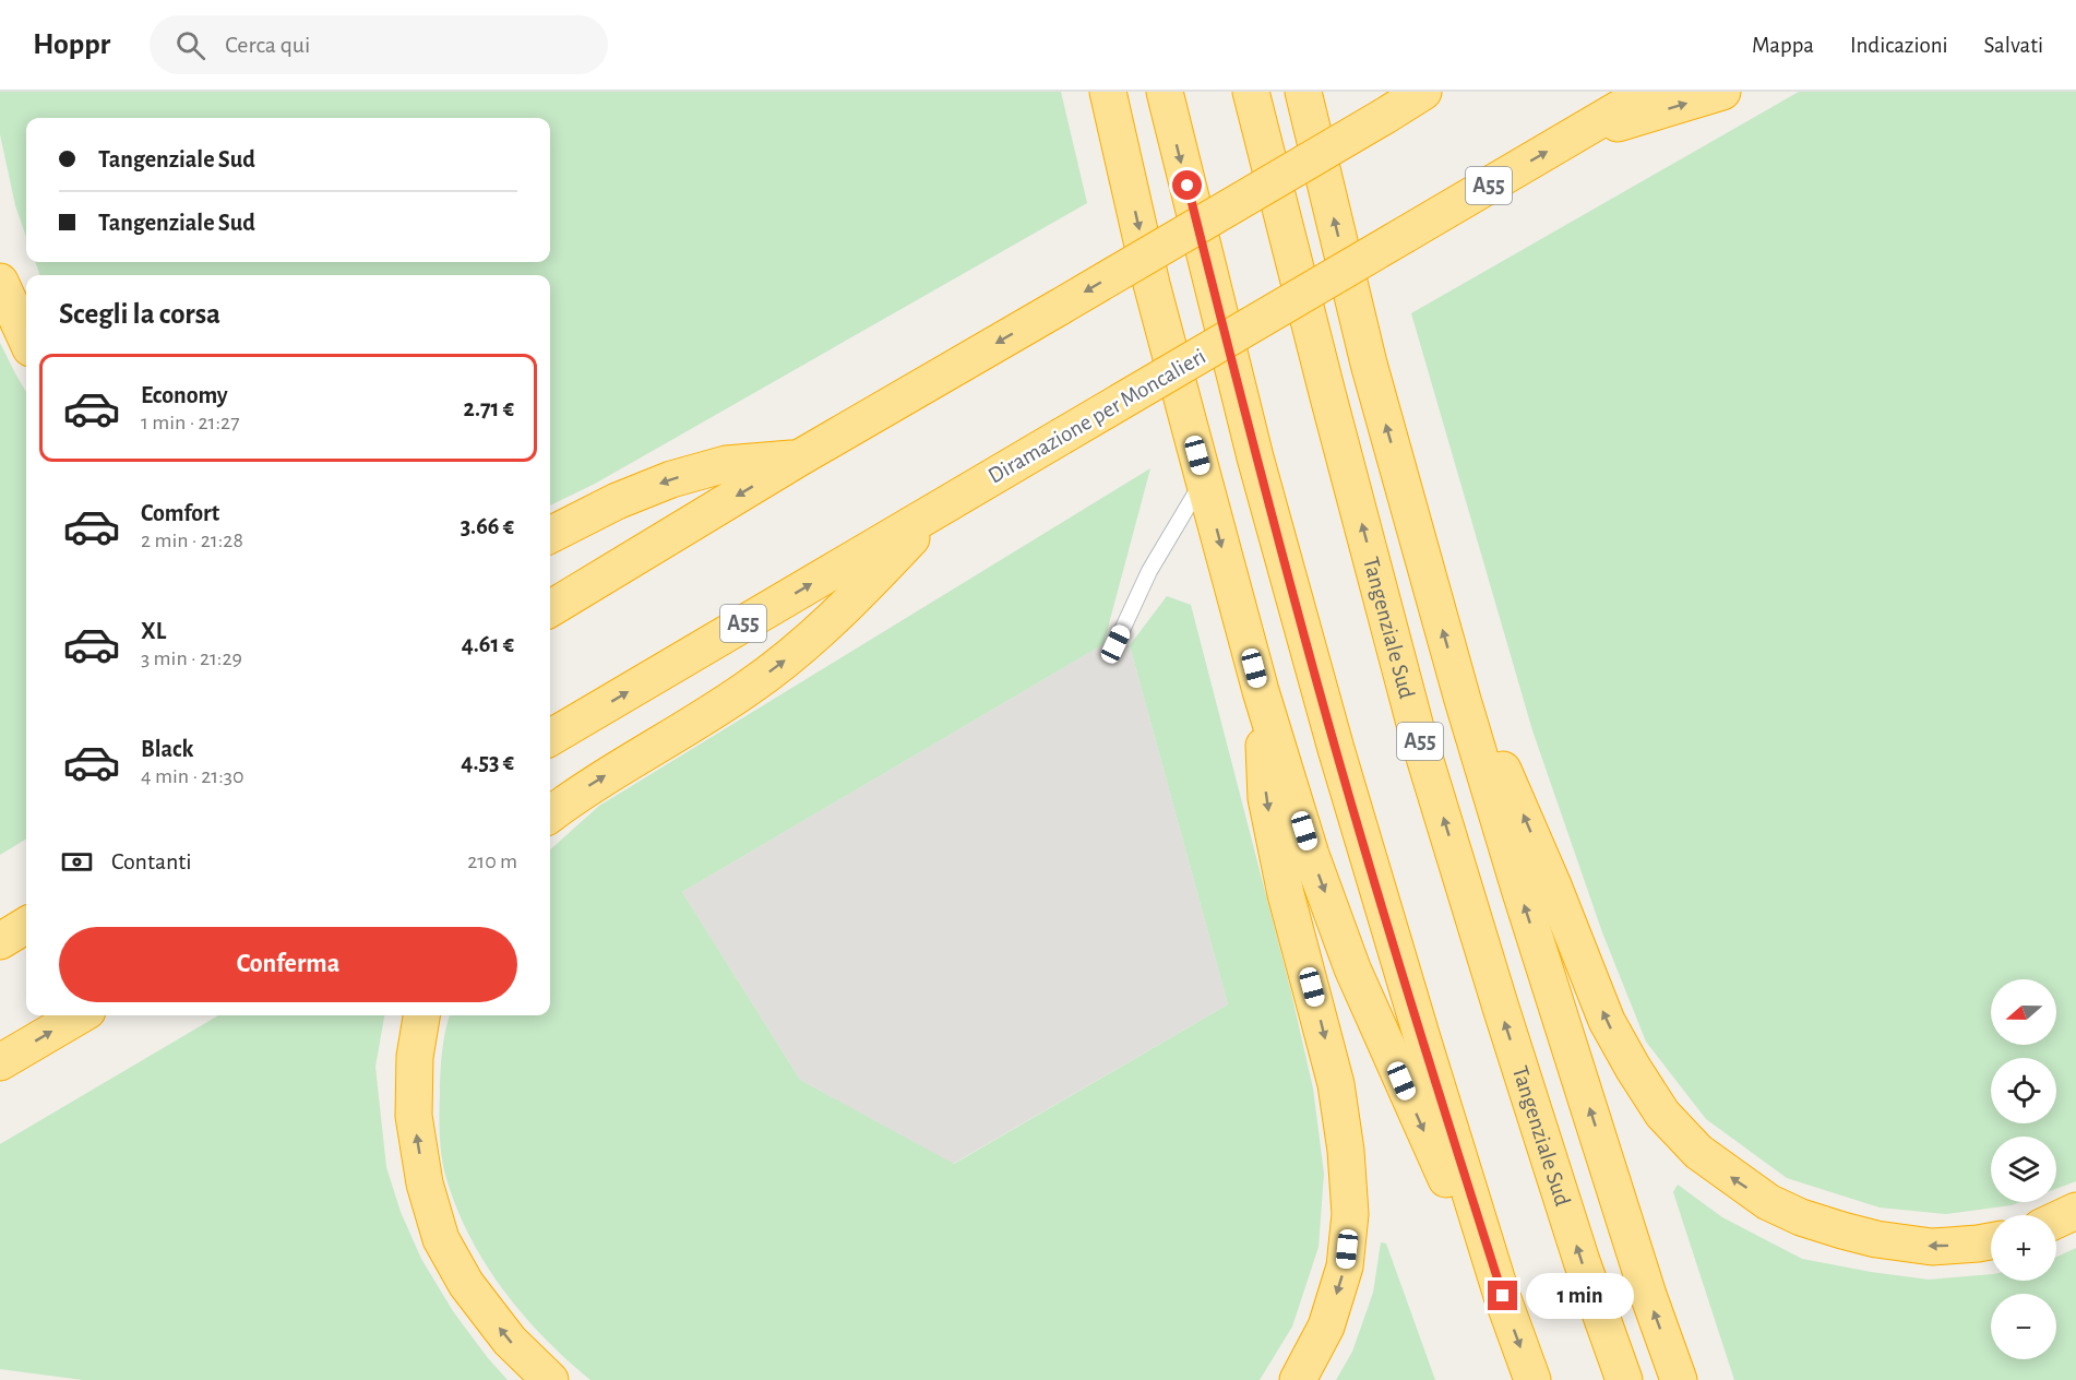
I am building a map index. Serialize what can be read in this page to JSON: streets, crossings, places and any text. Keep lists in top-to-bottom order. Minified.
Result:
{"streets":{"highway":["A55","Diramazione per Moncalieri","Tangenziale Sud"]},"north":"left","page":{"header":"Hoppr","search":"Cerca qui","nav":["Mappa","Indicazioni","Salvati"],"banner":["Tangenziale Sud","Tangenziale Sud"],"heading":"Scegli la corsa","list":[{"name":"Economy","note":"1 min · 21:27","value":"2.71 €"},{"name":"Comfort","note":"2 min · 21:28","value":"3.66 €"},{"name":"XL","note":"3 min · 21:29","value":"4.61 €"},{"name":"Black","note":"4 min · 21:30","value":"4.53 €"}],"pay":["Contanti","210 m"],"buttons":"Conferma","map_buttons":["+","−"],"bubble":"1 min"}}
